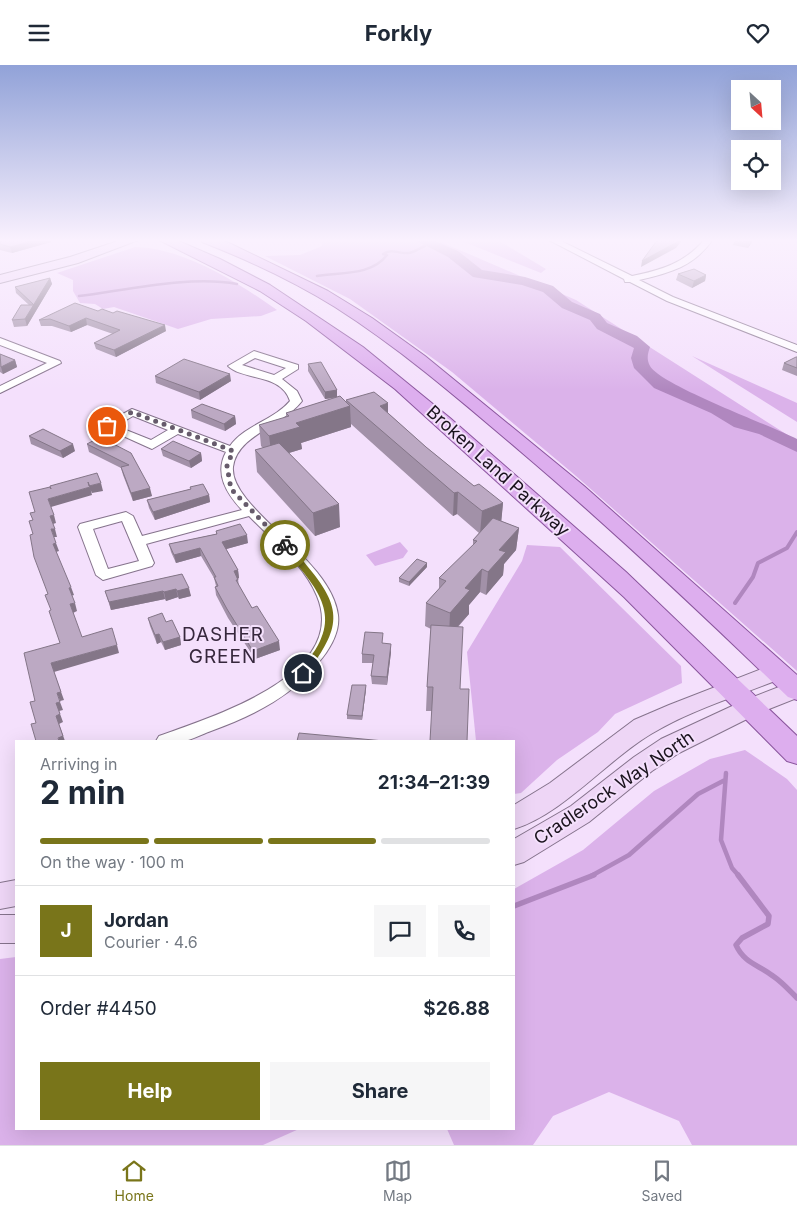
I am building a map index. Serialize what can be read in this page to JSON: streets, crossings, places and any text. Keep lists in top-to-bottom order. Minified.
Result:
{"streets":{"main road":["Broken Land Parkway"],"street":["Cradlerock Way North"]},"crossings":[["Broken Land Parkway","Cradlerock Way North"]],"districts":["DASHER GREEN"],"north":"bottom right","page":{"header":"Forkly","heading":["2 min","Arriving in","21:34–21:39"],"panel":["Jordan","Courier · 4.6","Order #4450","$26.88"],"bar":"On the way · 100 m","round":"J","buttons":["Help","Share"],"tabs":["Home","Map","Saved"]}}
